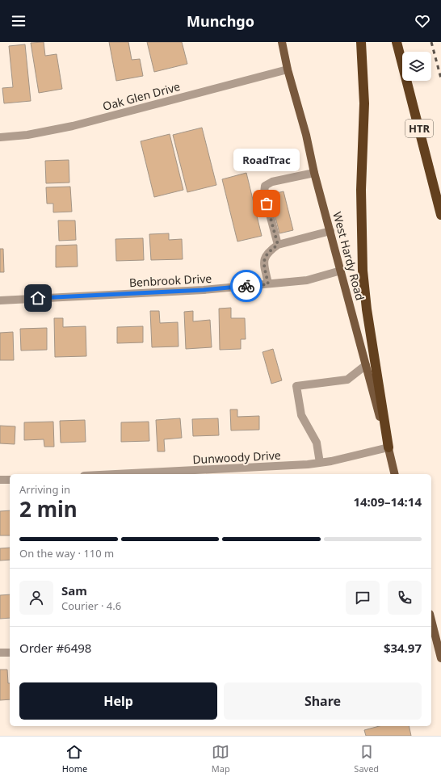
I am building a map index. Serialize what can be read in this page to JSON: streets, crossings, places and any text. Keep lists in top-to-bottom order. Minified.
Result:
{"streets":{"highway":["HTR"],"main road":["West Hardy Road"],"street":["Oak Glen Drive","Benbrook Drive","Dunwoody Drive"]},"crossings":[["Oak Glen Drive","West Hardy Road"],["West Hardy Road","Benbrook Drive"],["West Hardy Road","Dunwoody Drive"]],"places":["RoadTrac"],"page":{"header":"Munchgo","bubble":"RoadTrac","heading":["2 min","Arriving in","14:09–14:14"],"panel":["Sam","Courier · 4.6","Order #6498","$34.97"],"bar":"On the way · 110 m","buttons":["Help","Share"],"tabs":["Home","Map","Saved"]}}
